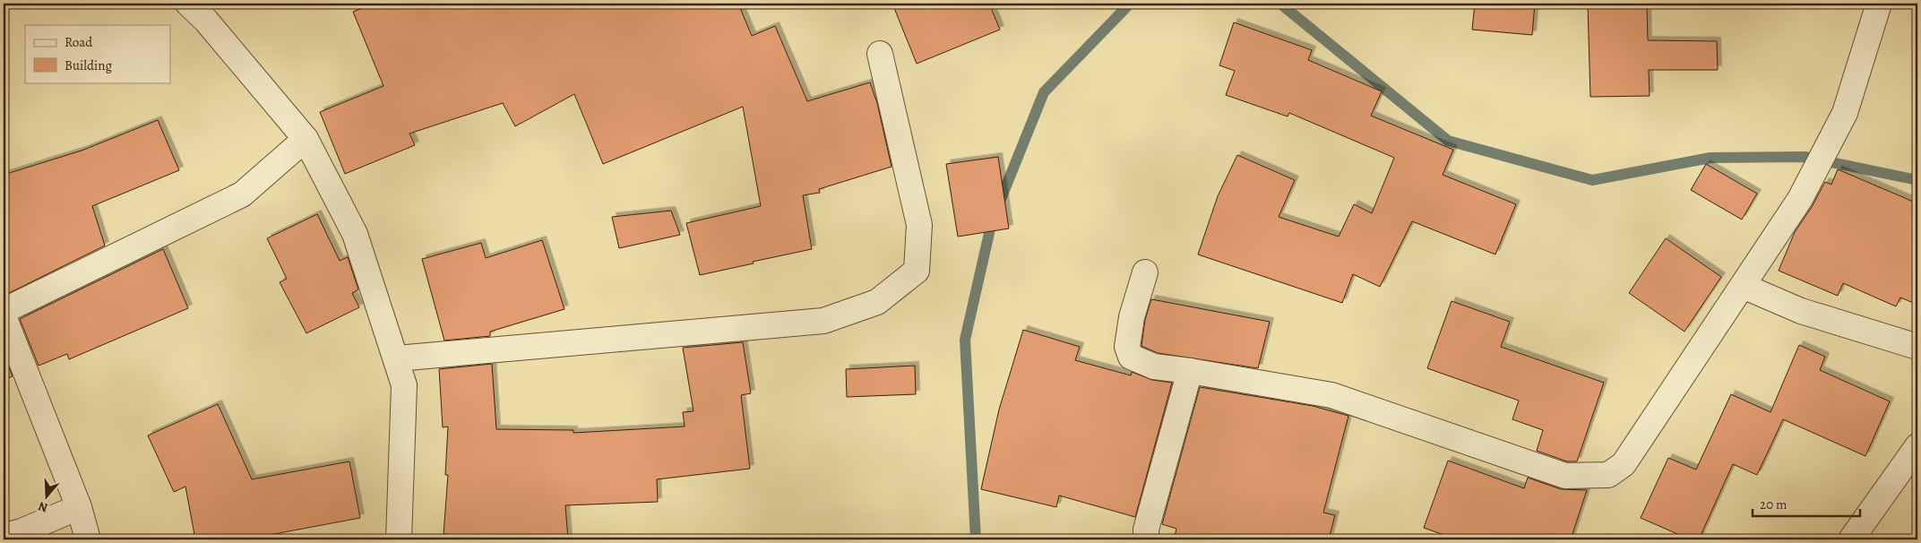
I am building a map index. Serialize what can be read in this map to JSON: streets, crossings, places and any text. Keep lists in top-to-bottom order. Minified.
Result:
{"legend":["Road","Building"],"scale_bar":"20 m","north":"bottom"}
